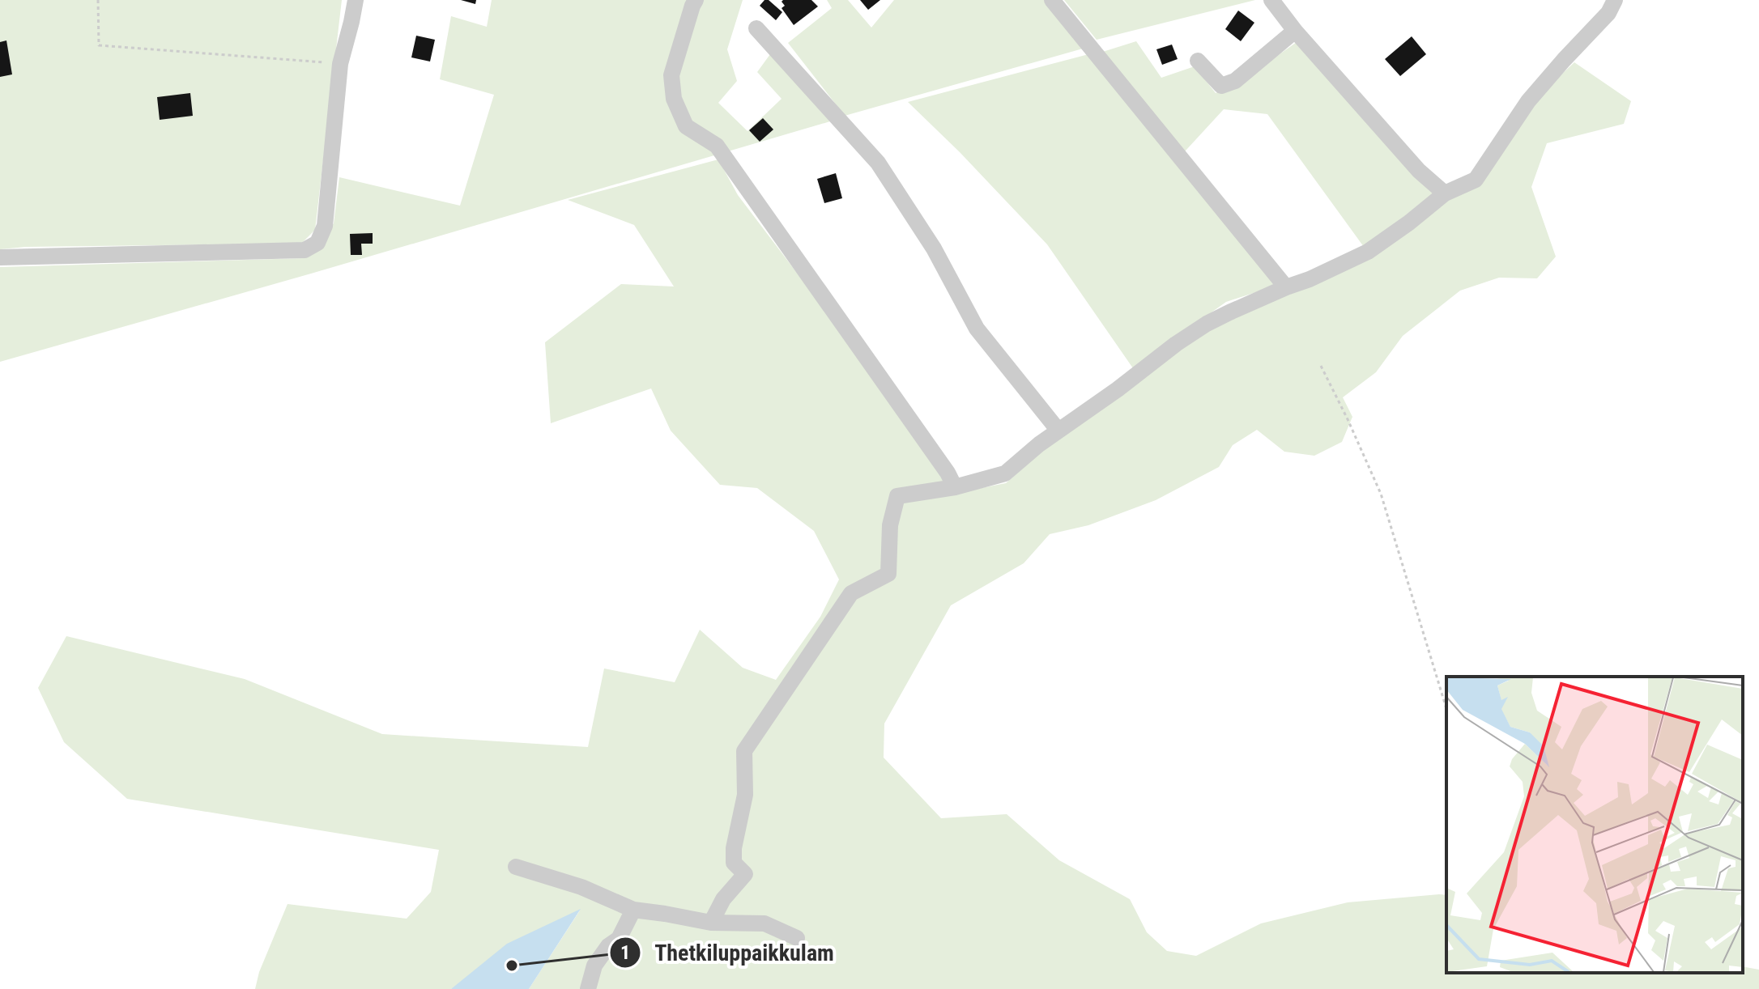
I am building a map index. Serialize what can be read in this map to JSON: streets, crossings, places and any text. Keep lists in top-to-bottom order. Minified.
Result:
{"places":["Thetkiluppaikkulam"]}
